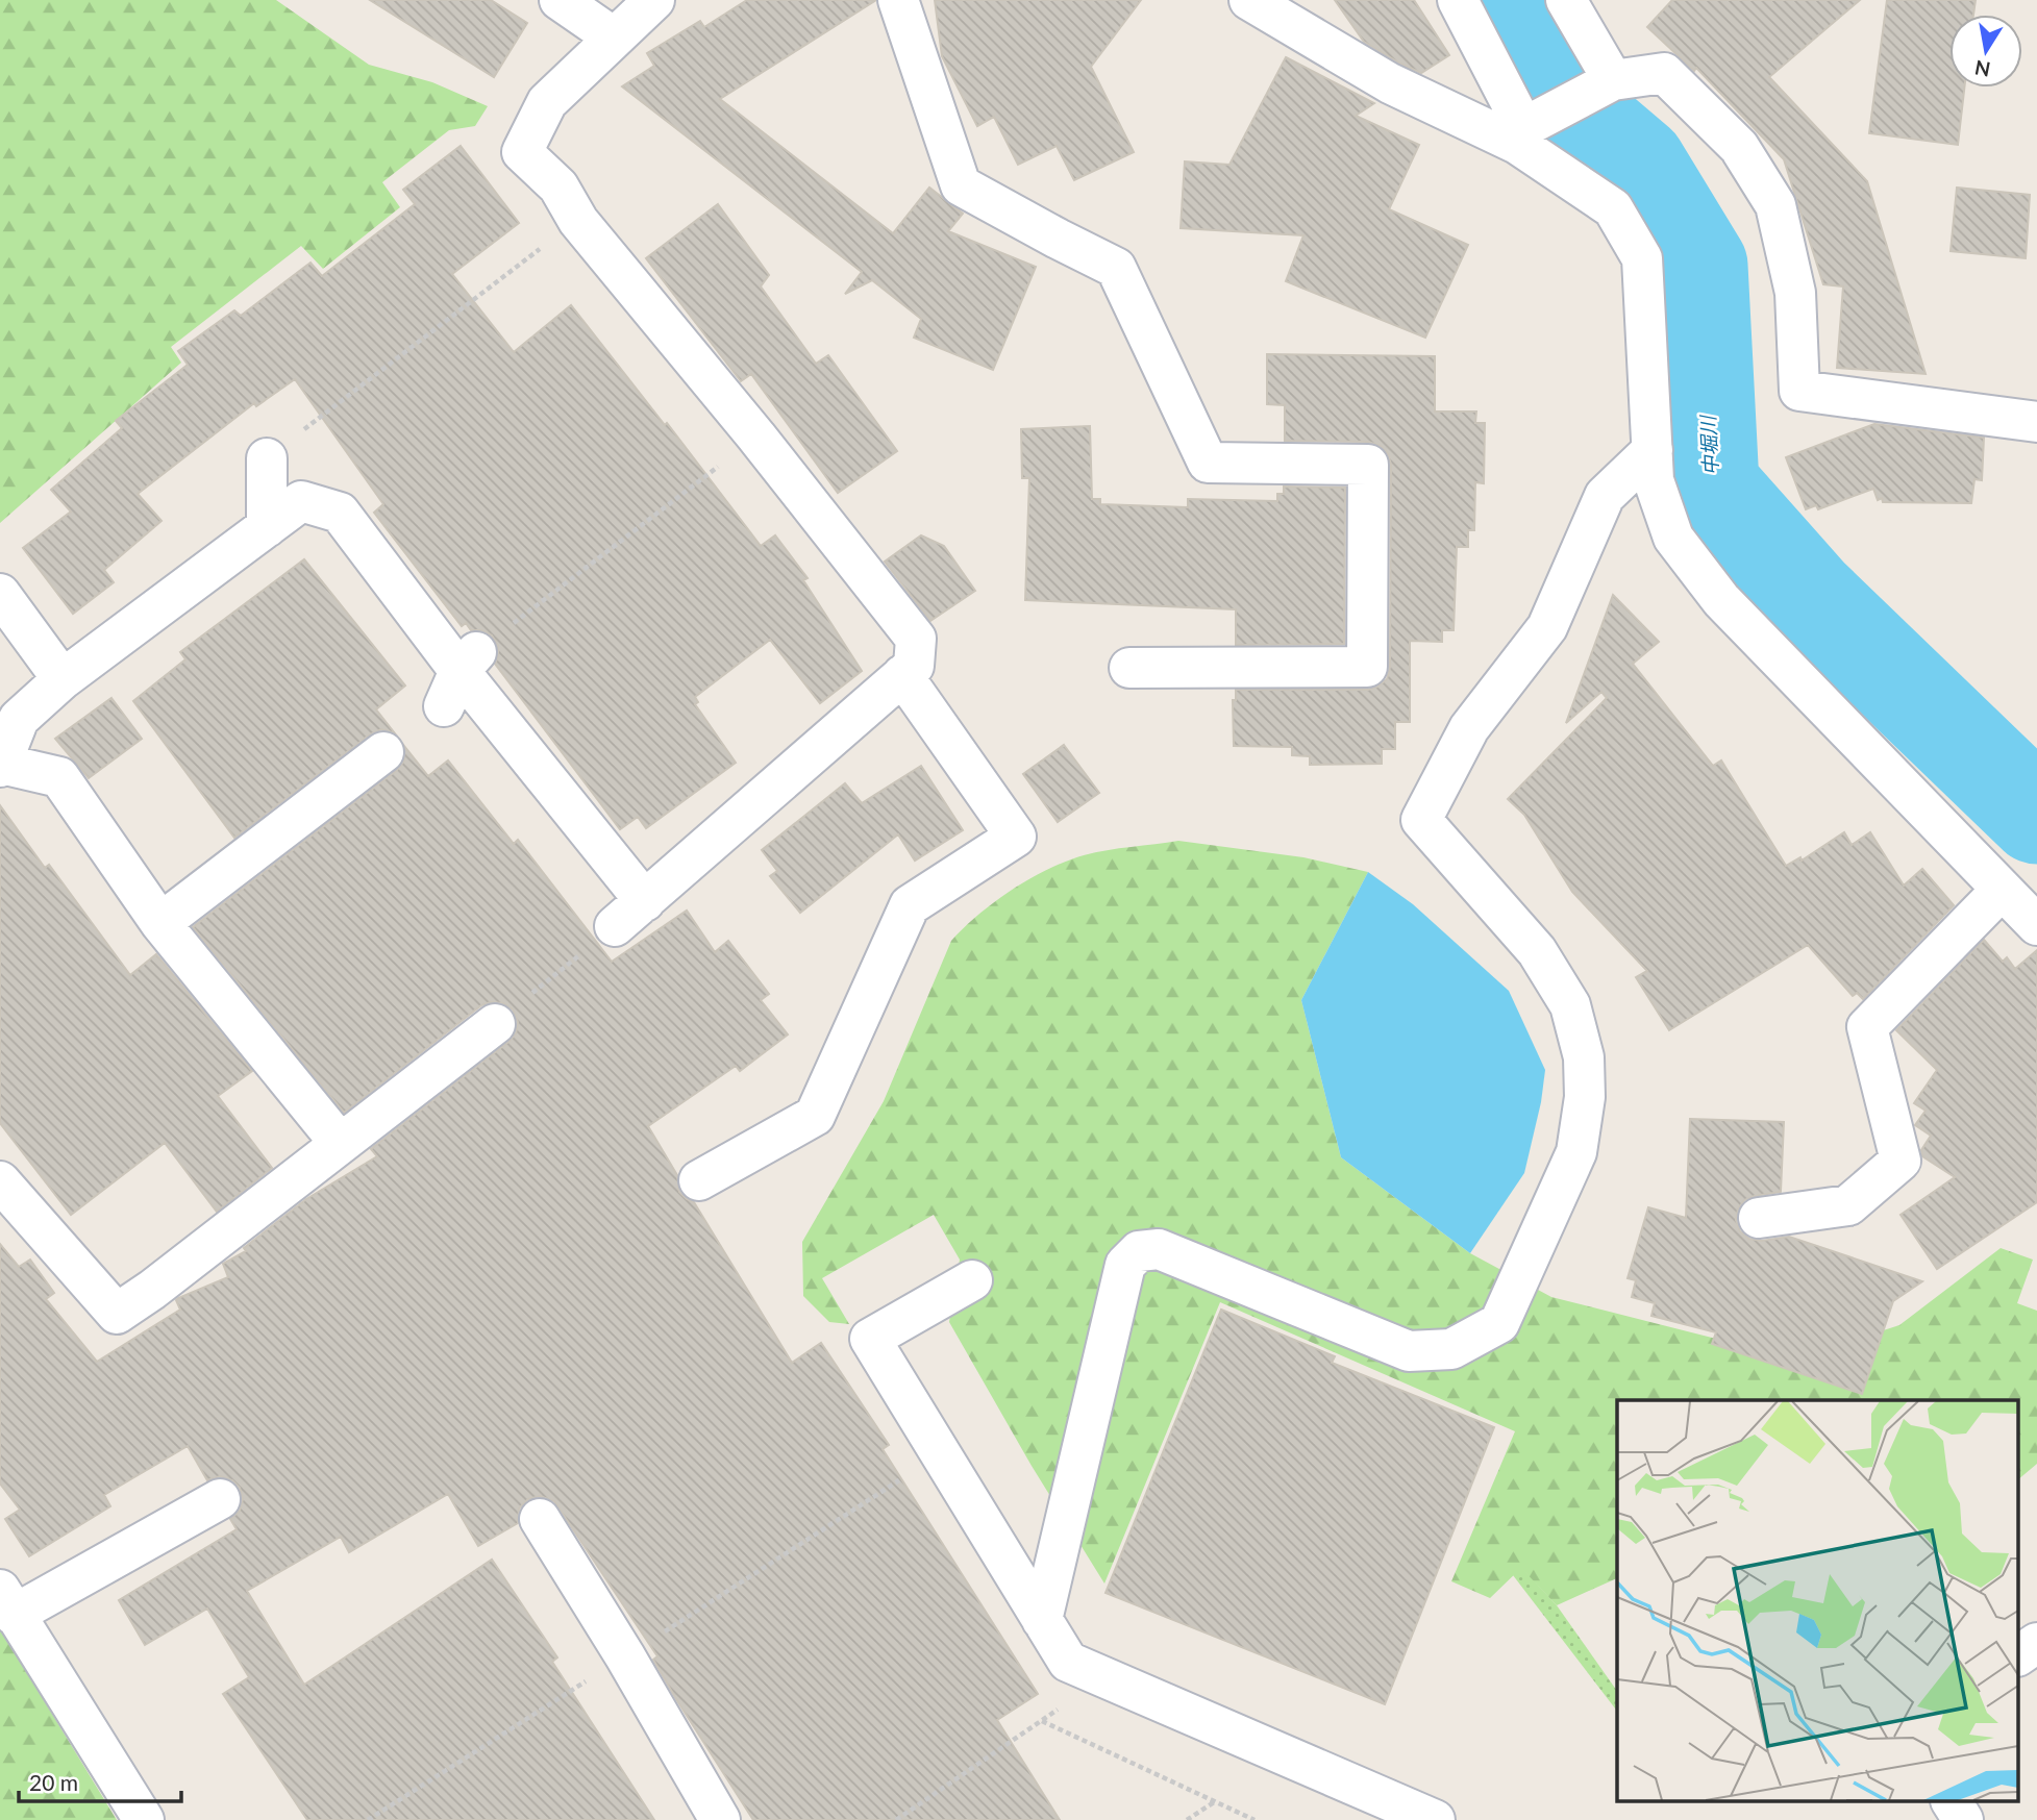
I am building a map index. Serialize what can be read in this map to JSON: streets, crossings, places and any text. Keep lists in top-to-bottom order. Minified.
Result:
{"water":["中堀川"],"scale_bar":"20 m","north":"bottom"}
